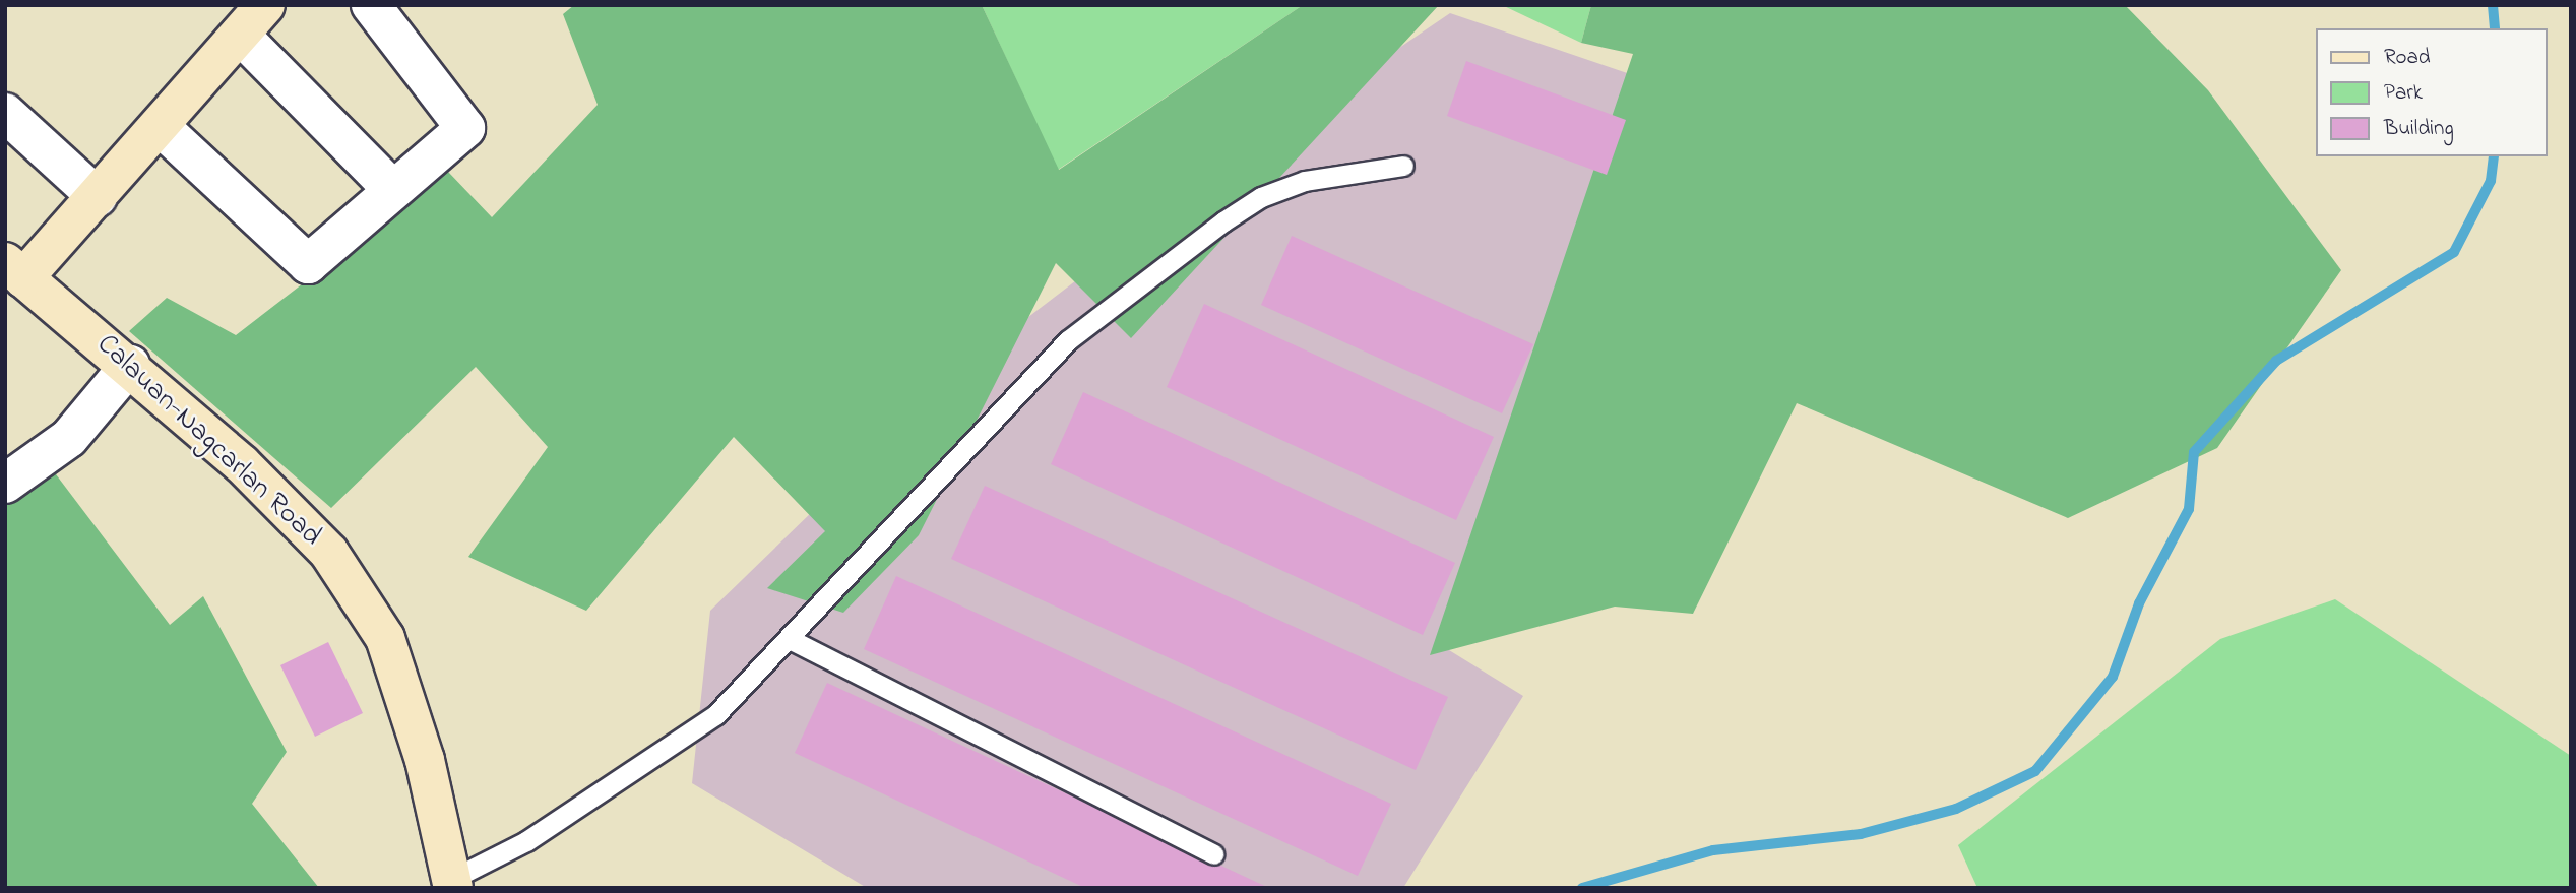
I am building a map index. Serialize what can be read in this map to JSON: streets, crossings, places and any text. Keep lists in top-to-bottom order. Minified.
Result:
{"streets":{"main road":["Calauan-Nagcarlan Road"]},"legend":["Road","Park","Building"]}
